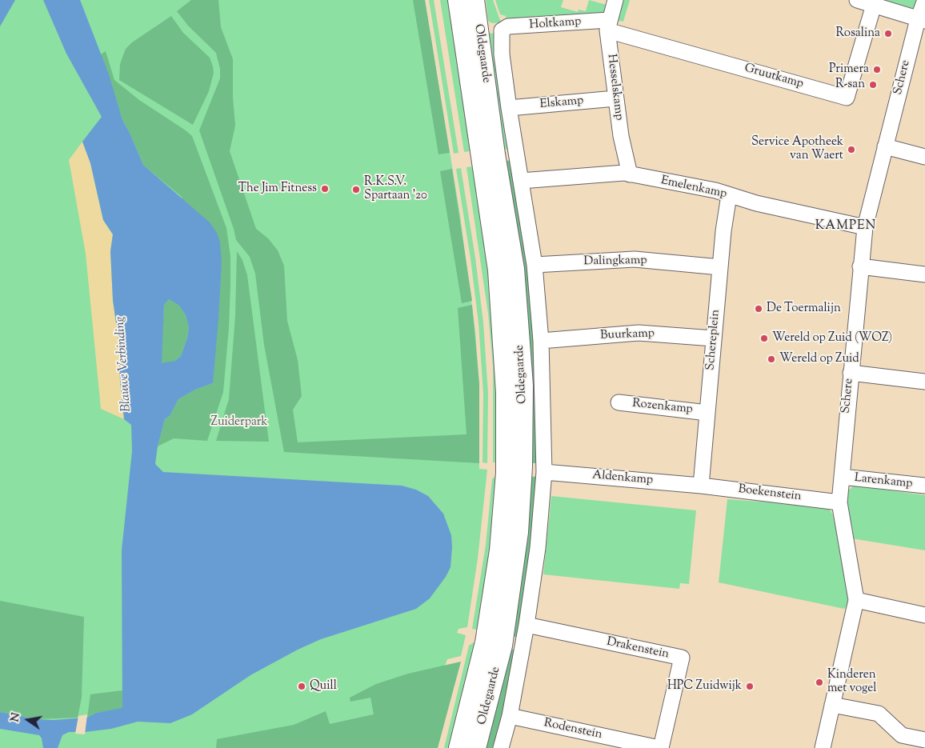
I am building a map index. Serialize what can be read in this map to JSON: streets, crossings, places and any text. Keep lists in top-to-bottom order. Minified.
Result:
{"streets":{"main road":["Oldegaarde"],"street":["Holtkamp","Gruutkamp","Schere","Hesselskamp","Elskamp","Emelenkamp","Dalingkamp","Buurkamp","Schereplein","Rozenkamp","Aldenkamp","Larenkamp","Boekenstein","Drakenstein","Rodenstein"]},"crossings":[["Holtkamp","Oldegaarde"],["Holtkamp","Gruutkamp"],["Holtkamp","Hesselskamp"],["Oldegaarde","Elskamp"],["Oldegaarde","Emelenkamp"],["Oldegaarde","Dalingkamp"],["Oldegaarde","Buurkamp"],["Oldegaarde","Aldenkamp"],["Oldegaarde","Drakenstein"],["Oldegaarde","Rodenstein"],["Gruutkamp","Hesselskamp"],["Schere","Emelenkamp"],["Schere","Larenkamp"],["Schere","Boekenstein"],["Hesselskamp","Elskamp"],["Hesselskamp","Emelenkamp"],["Emelenkamp","Schereplein"],["Dalingkamp","Schereplein"],["Buurkamp","Schereplein"],["Schereplein","Rozenkamp"],["Schereplein","Aldenkamp"],["Schereplein","Boekenstein"],["Aldenkamp","Boekenstein"],["Drakenstein","Rodenstein"]],"districts":["KAMPEN"],"water":["Blauwe Verbinding"],"parks":["Zuiderpark"],"places":["Rosalina","Primera","R-san","Service Apotheek van Waert","The Jim Fitness","R.K.S.V. Spartaan '20","De Toermalijn","Wereld op Zuid (WOZ)","Wereld op Zuid","Kinderen met vogel","Quill","HPC Zuidwijk"],"north":"left"}
